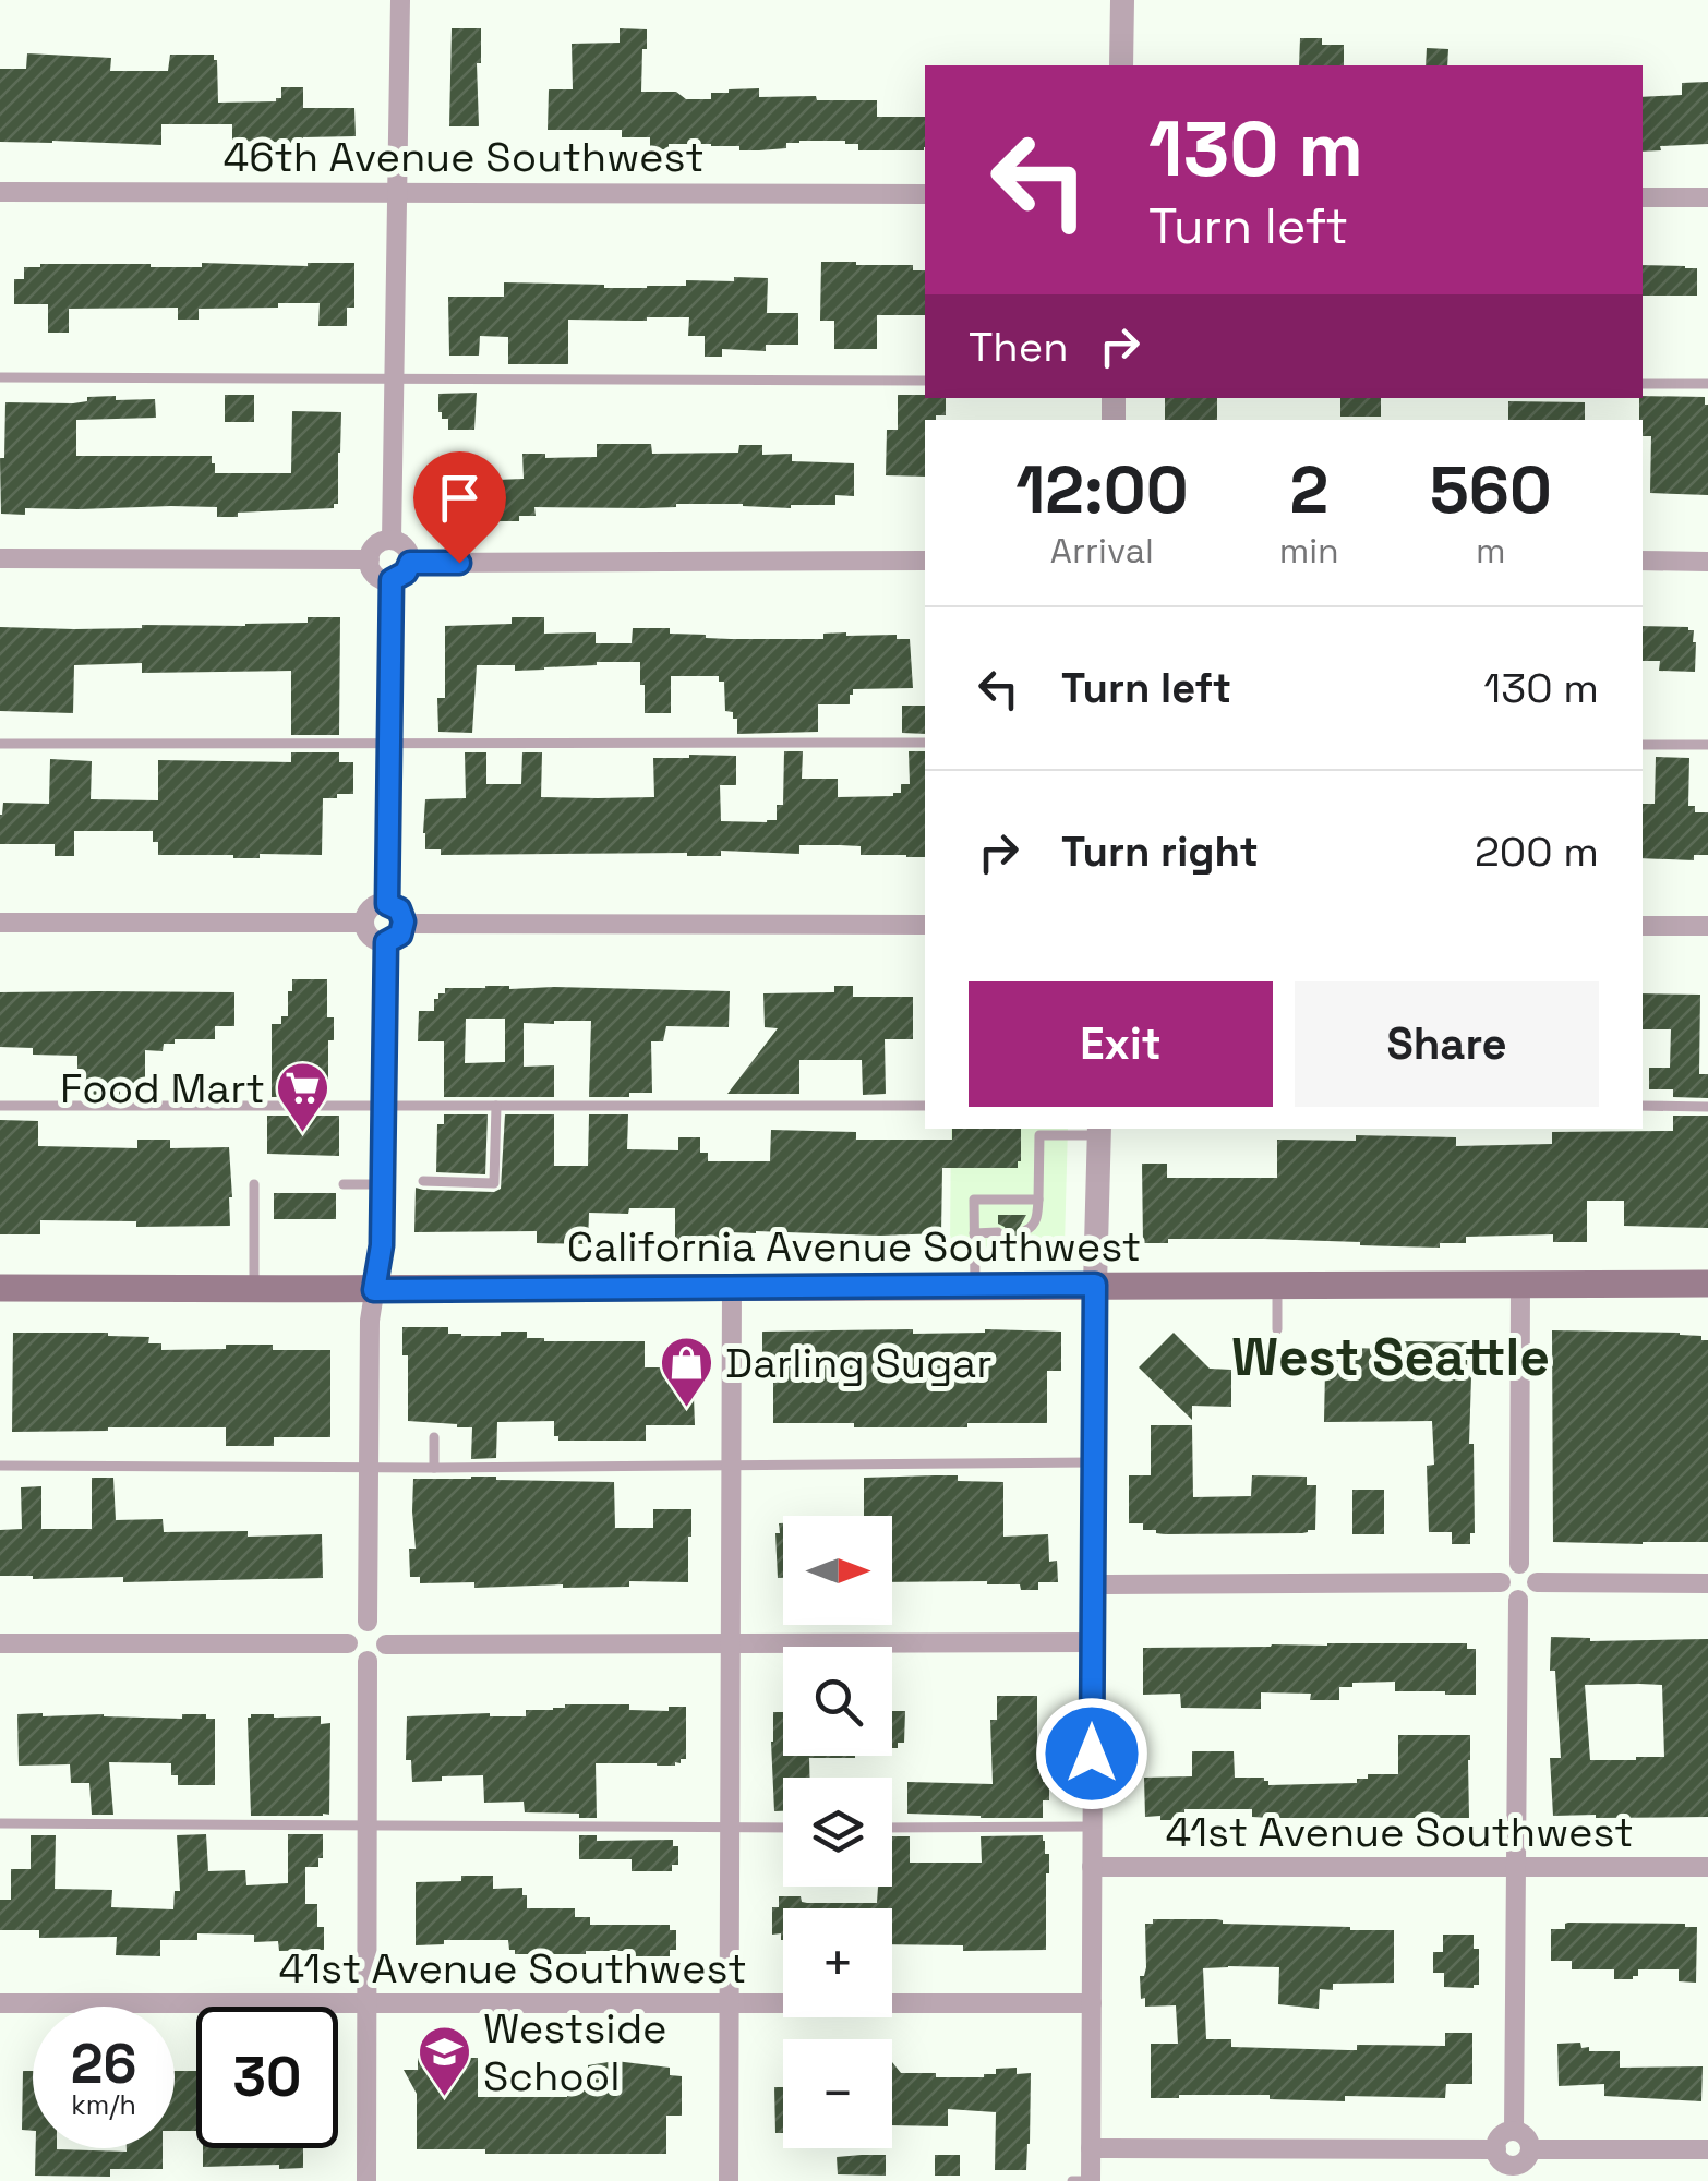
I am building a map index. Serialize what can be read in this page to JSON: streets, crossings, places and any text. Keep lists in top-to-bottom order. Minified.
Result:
{"streets":{"main road":["California Avenue Southwest"],"street":["46th Avenue Southwest","41st Avenue Southwest"]},"districts":["West Seattle"],"places":{"supermarket":["Food Mart"],"shop":["Darling Sugar"],"school or university":["Westside School"]},"north":"right","page":{"turn":["130 m","Turn left"],"then":"Then","eta":["12:00","Arrival","2","min","560","m"],"list":[{"name":"Turn left","value":"130 m"},{"name":"Turn right","value":"200 m"}],"buttons":["Exit","Share"],"map_buttons":["+","−"],"speed":"26 km/h","limit":"30"}}
